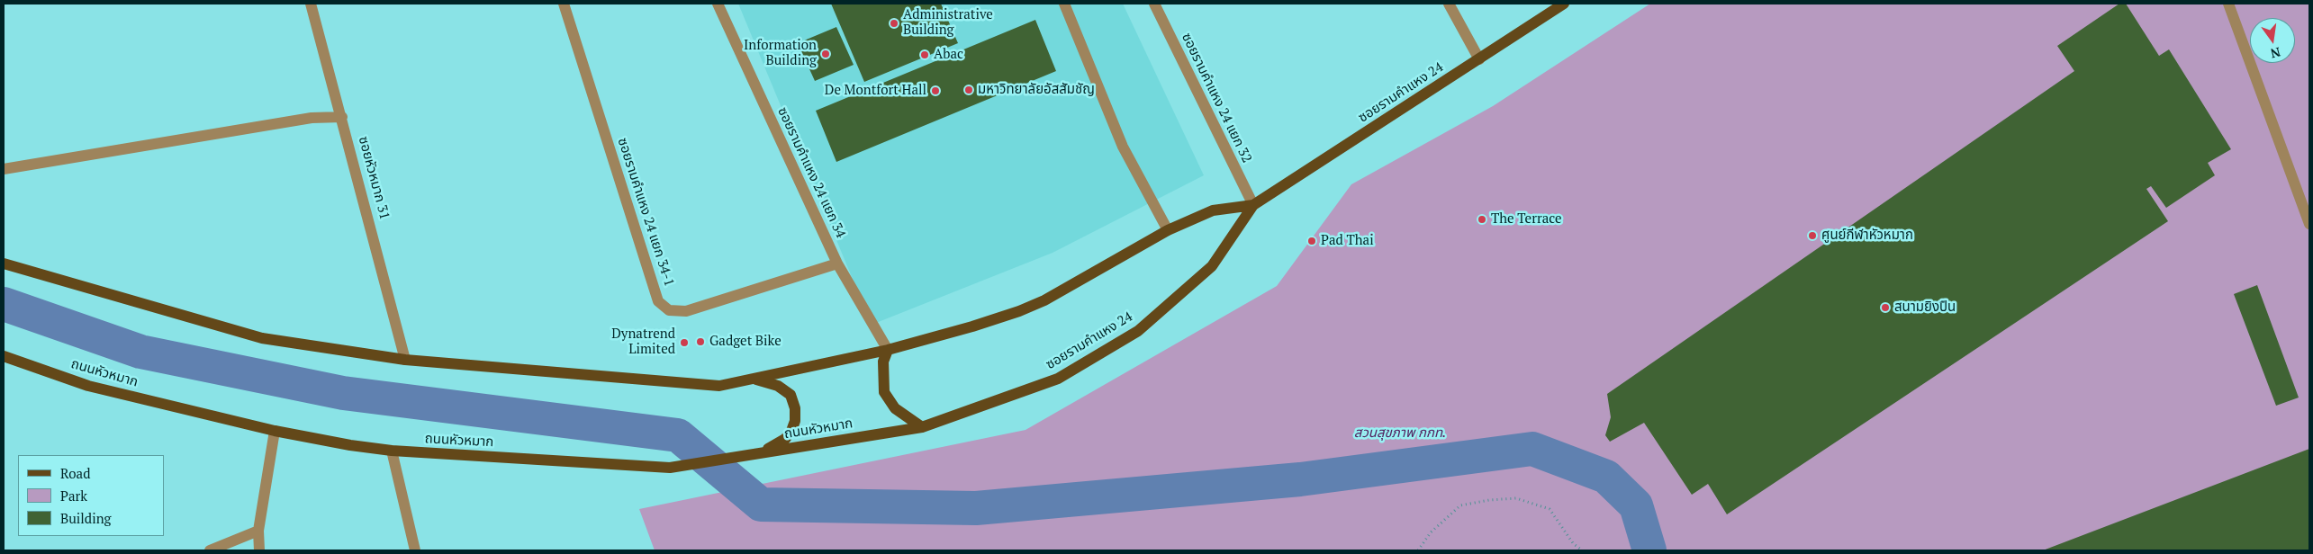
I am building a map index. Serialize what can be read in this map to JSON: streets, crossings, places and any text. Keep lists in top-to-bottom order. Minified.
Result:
{"streets":{"main road":["ซอยรามคำแหง 24","ถนนหัวหมาก"],"street":["ซอยรามคำแหง 24 แยก 32","ซอยรามคำแหง 24 แยก 34","ซอยหัวหมาก 31","ซอยรามคำแหง 24 แยก 34-1"]},"crossings":[["ซอยรามคำแหง 24","ซอยรามคำแหง 24 แยก 32"],["ซอยรามคำแหง 24","ซอยรามคำแหง 24 แยก 34"],["ซอยรามคำแหง 24","ถนนหัวหมาก"],["ซอยรามคำแหง 24 แยก 34","ซอยรามคำแหง 24 แยก 34-1"]],"parks":["สวนสุขภาพ กกท."],"places":["Administrative Building","Information Building","Abac","มหาวิทยาลัยอัสสัมชัญ","De Montfort Hall","The Terrace","ศูนย์กีฬาหัวหมาก","Pad Thai","สนามยิงปืน","Gadget Bike","Dynatrend Limited"],"legend":["Road","Park","Building"],"north":"bottom"}
